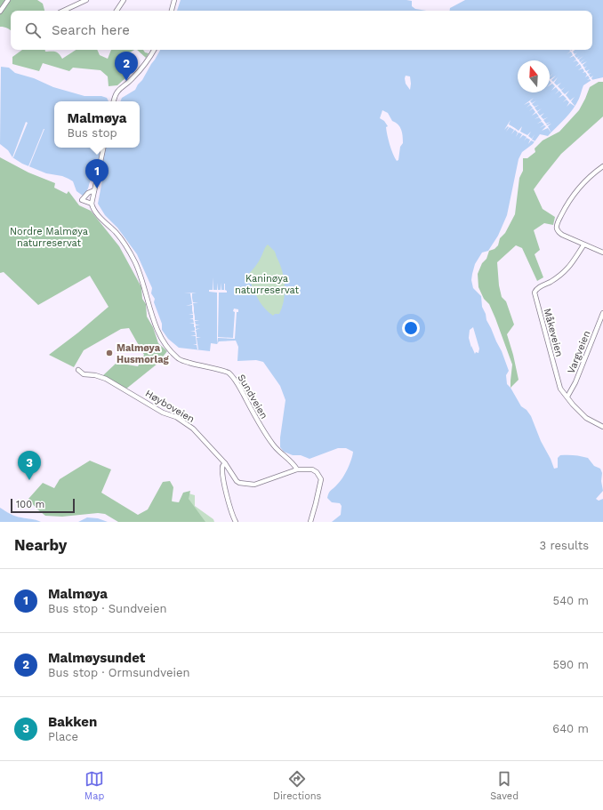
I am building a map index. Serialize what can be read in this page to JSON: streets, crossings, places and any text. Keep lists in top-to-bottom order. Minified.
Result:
{"streets":{"street":["Måkeveien","Vargveien","Sundveien","Høyboveien"]},"crossings":[["Måkeveien","Vargveien"],["Sundveien","Høyboveien"]],"parks":["Nordre Malmøya naturreservat","Kaninøya naturreservat"],"places":["Malmøya Husmorlag"],"scale_bar":"100 m","north":"top","page":{"search":"Search here","pins":["2","1","3"],"popup":["Malmøya","Bus stop"],"scale":"100 m","heading":["Nearby","3 results"],"list":[{"mark":"1","name":"Malmøya","note":"Bus stop · Sundveien","value":"540 m"},{"mark":"2","name":"Malmøysundet","note":"Bus stop · Ormsundveien","value":"590 m"},{"mark":"3","name":"Bakken","note":"Place","value":"640 m"}],"nav":["Map","Directions","Saved"]}}
